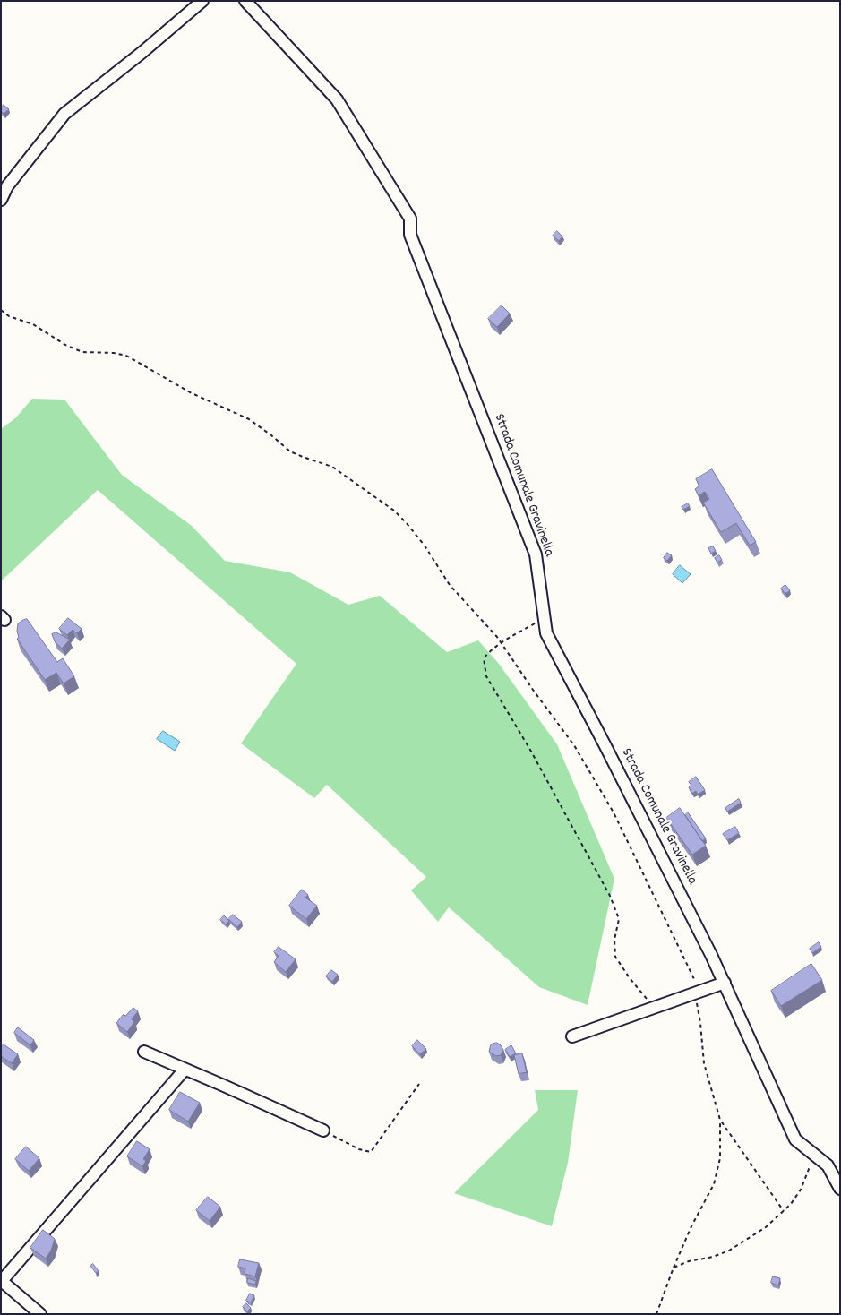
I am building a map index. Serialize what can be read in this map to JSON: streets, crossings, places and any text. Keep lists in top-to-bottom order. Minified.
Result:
{"streets":{"street":["Strada Comunale Gravinella"]}}
